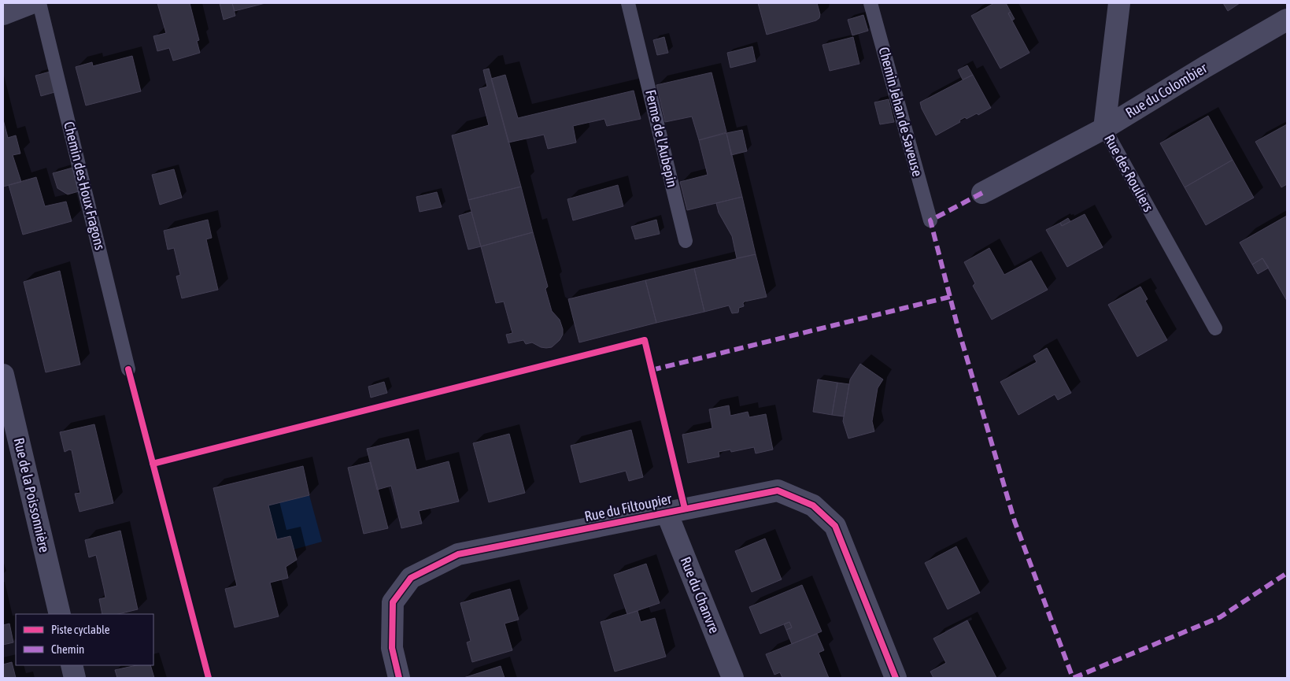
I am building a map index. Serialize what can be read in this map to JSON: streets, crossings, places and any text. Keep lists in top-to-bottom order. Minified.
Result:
{"streets":{"street":["Rue du Colombier","Rue des Rouliers","Rue de la Poissonnière","Rue du Filtoupier","Rue du Chanvre"],"lane":["Chemin Jehan de Saveuse","Ferme de l'Aubepin","Chemin des Houx Fragons"]},"crossings":[["Rue du Colombier","Rue des Rouliers"],["Rue du Filtoupier","Rue du Chanvre"]],"legend":["Piste cyclable","Chemin"]}
